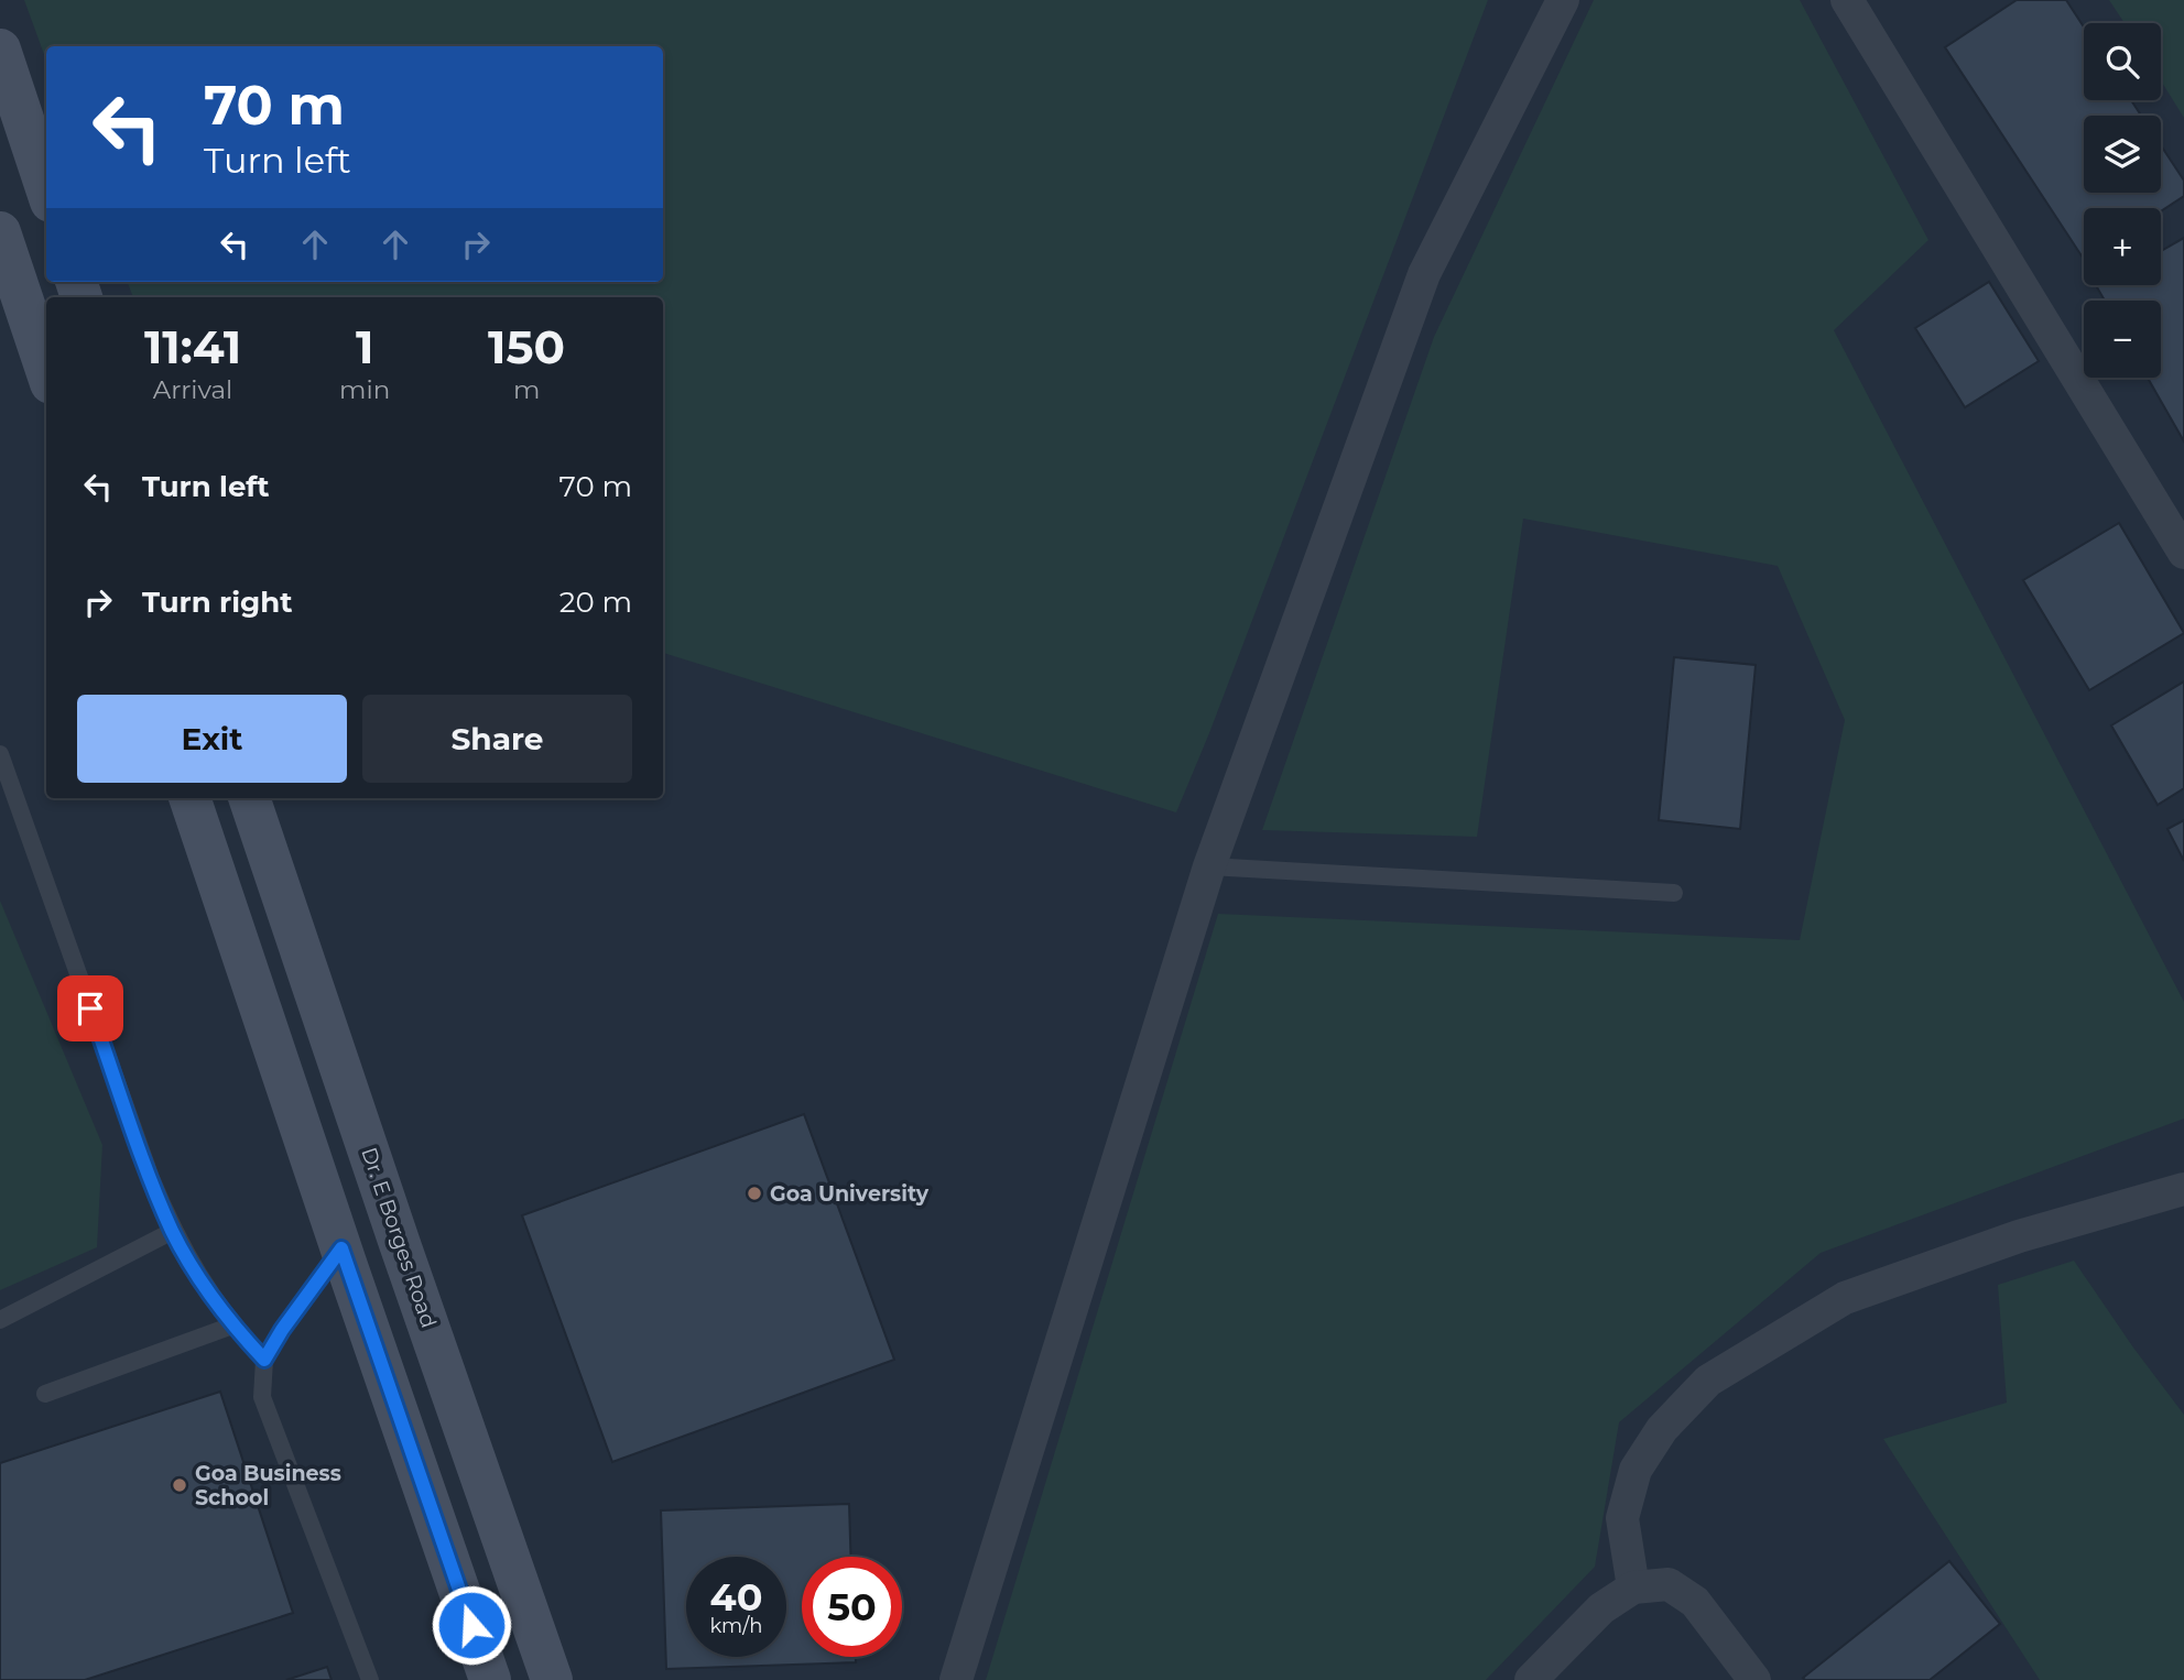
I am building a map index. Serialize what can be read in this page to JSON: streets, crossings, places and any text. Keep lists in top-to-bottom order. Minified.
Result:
{"streets":{"main road":["Dr. E Borges Road"]},"places":["Goa University","Goa Business School"],"page":{"map_buttons":["+","−"],"turn":["70 m","Turn left"],"eta":["11:41","Arrival","1","min","150","m"],"list":[{"name":"Turn left","value":"70 m"},{"name":"Turn right","value":"20 m"}],"buttons":["Exit","Share"],"speed":"40 km/h","limit":"50"}}
